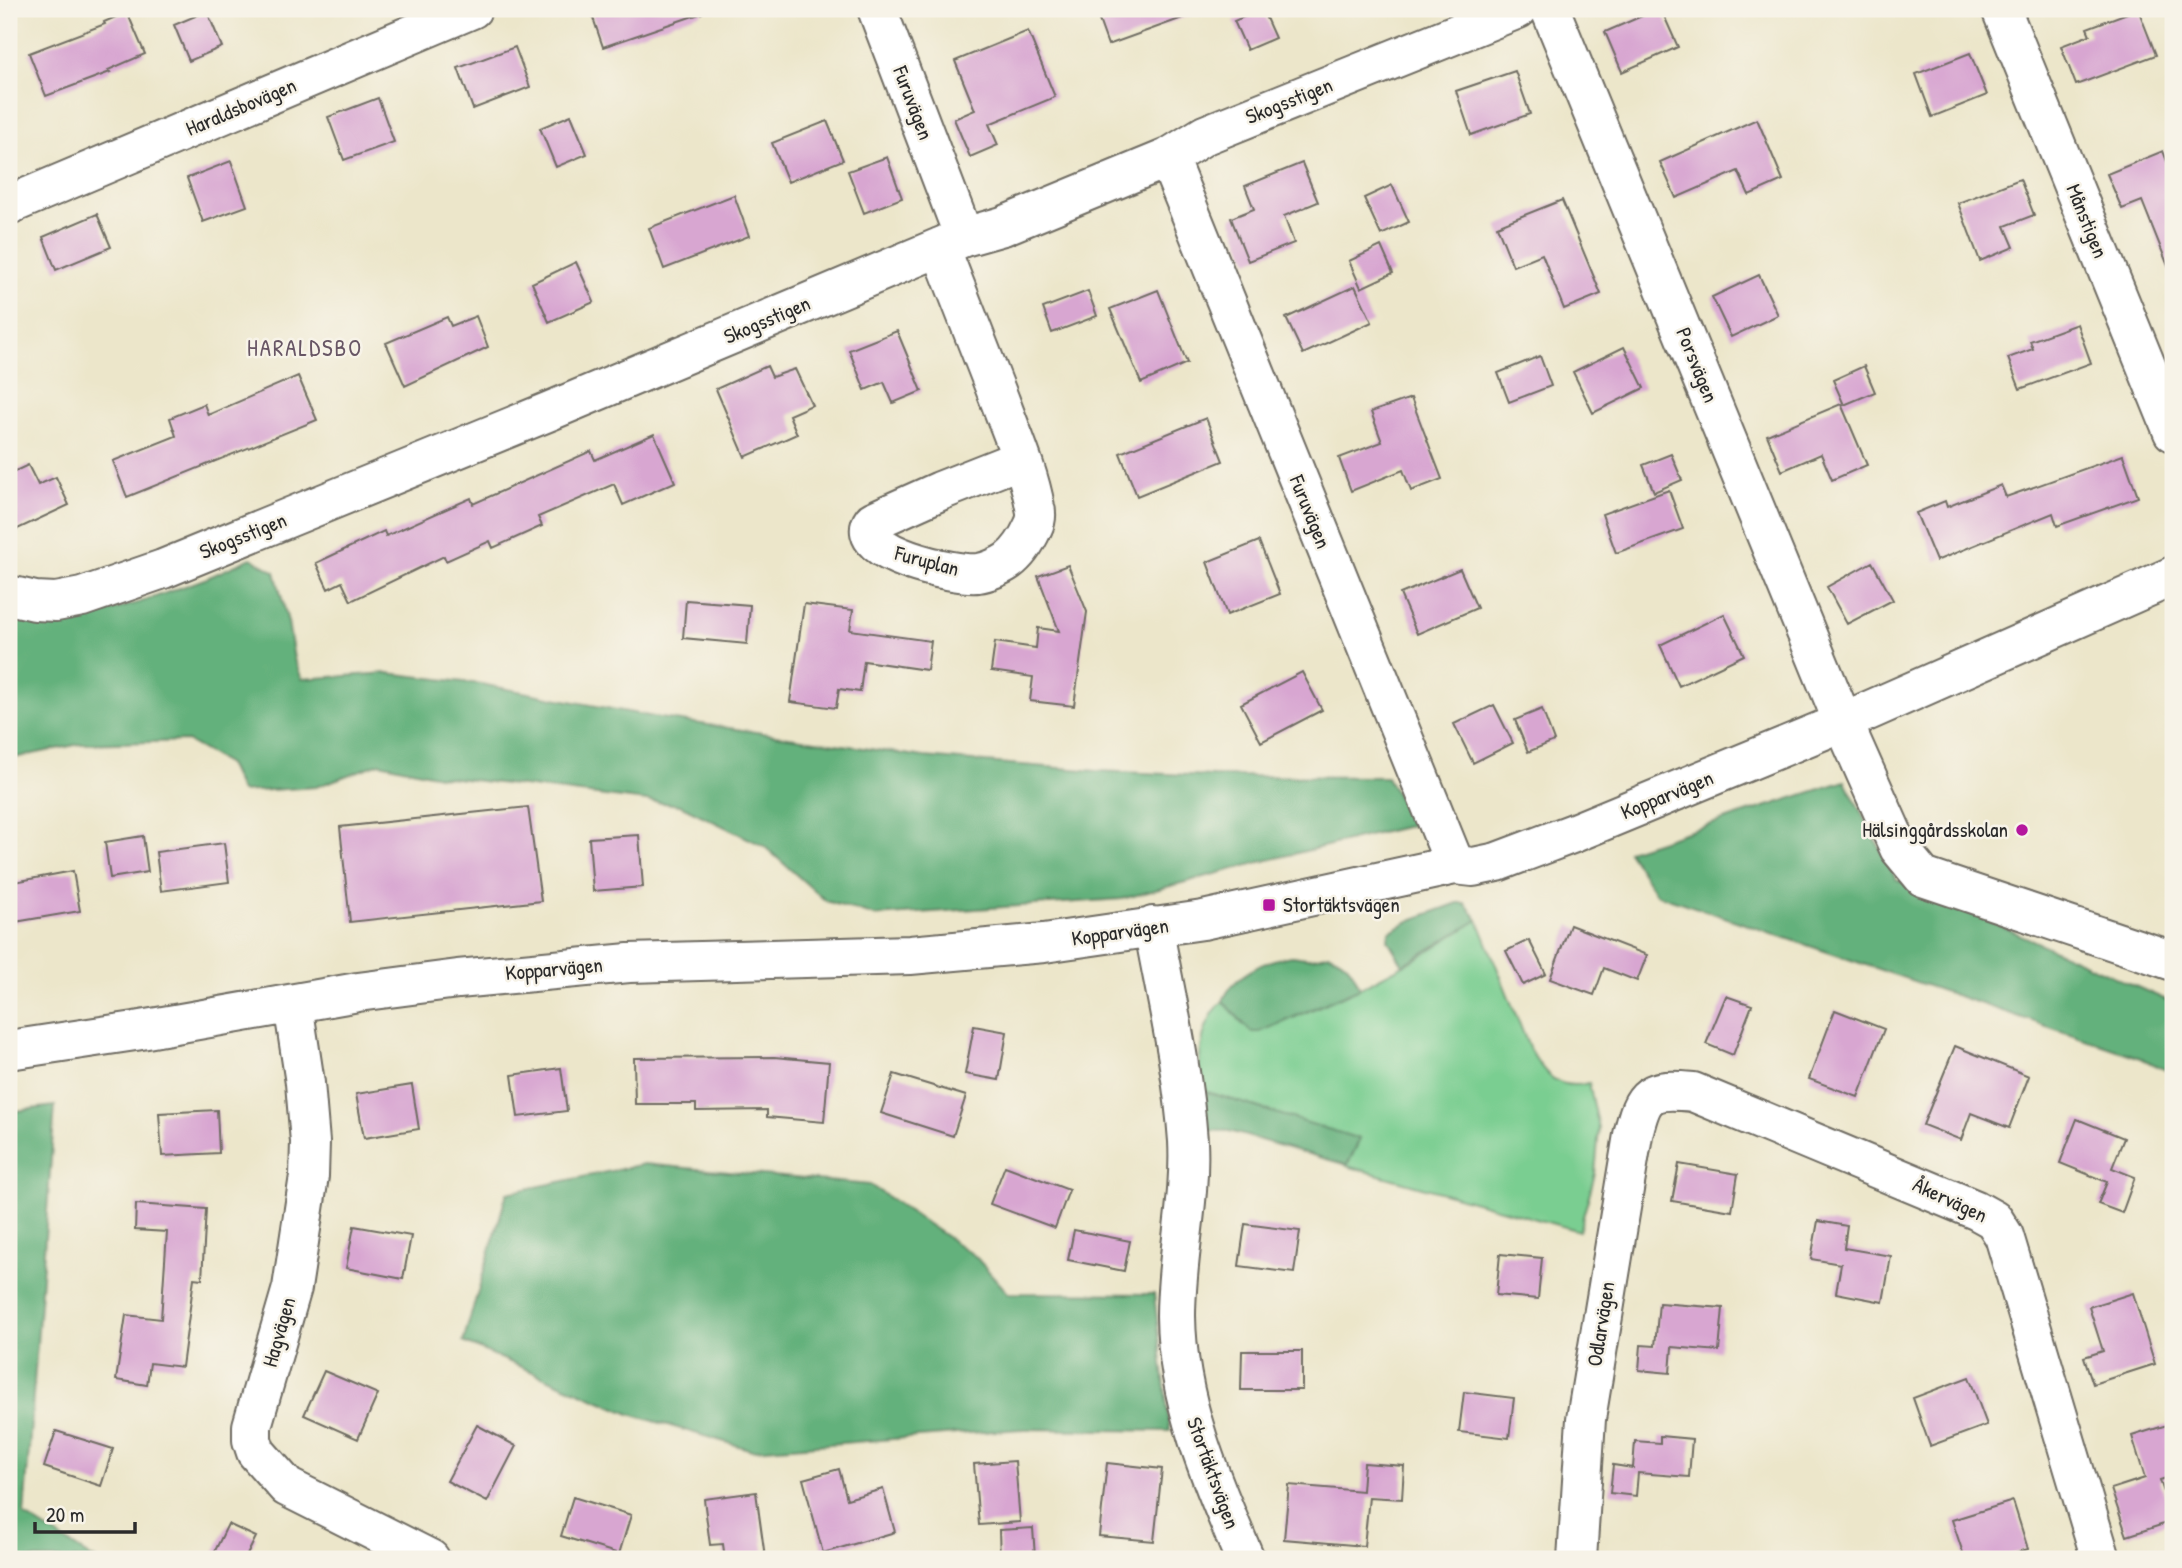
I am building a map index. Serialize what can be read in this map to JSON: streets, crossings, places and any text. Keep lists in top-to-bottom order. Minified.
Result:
{"streets":{"street":["Skogsstigen","Furuvägen","Haraldsbovägen","Månstigen","Porsvägen","Kopparvägen","Åkervägen","Odlarvägen","Hagvägen","Stortäktsvägen"]},"crossings":[["Skogsstigen","Furuvägen"],["Furuvägen","Kopparvägen"],["Porsvägen","Kopparvägen"],["Kopparvägen","Hagvägen"],["Kopparvägen","Stortäktsvägen"],["Åkervägen","Odlarvägen"]],"districts":["HARALDSBO"],"places":{"other":["Hälsinggårdsskolan"],"transit":["Stortäktsvägen"]},"scale_bar":"20 m"}
